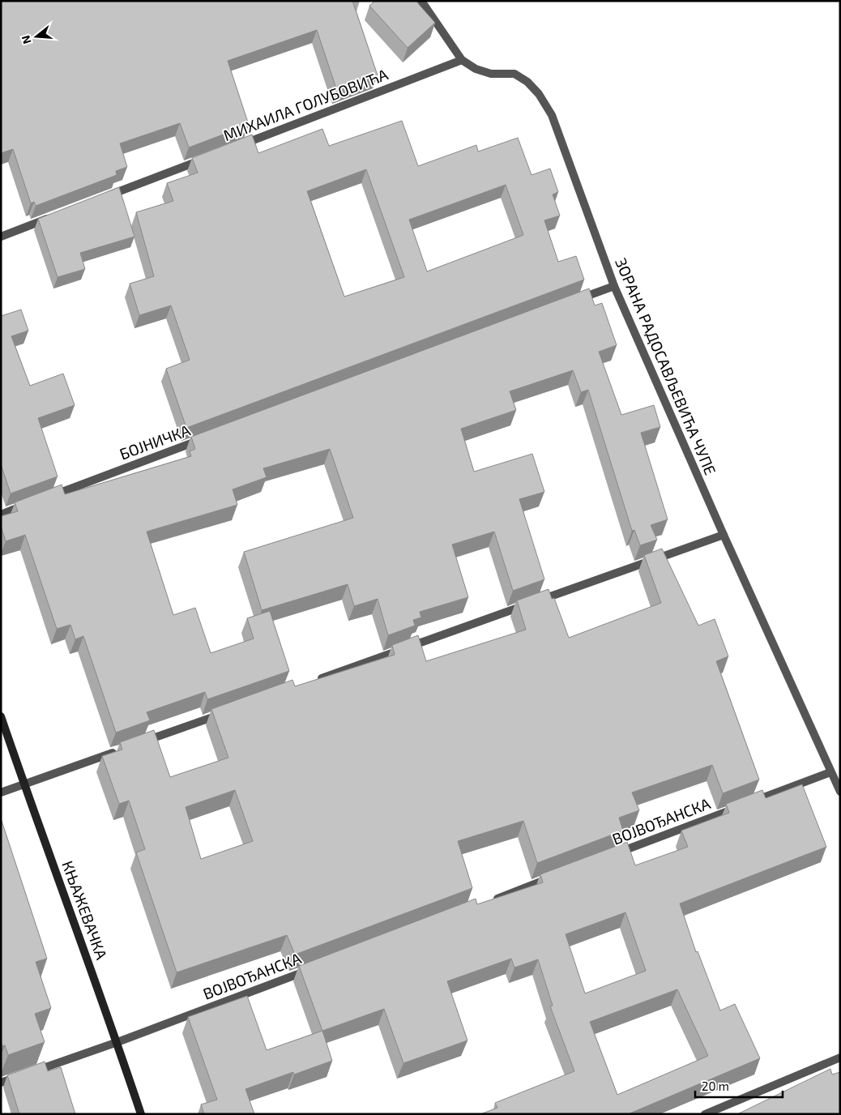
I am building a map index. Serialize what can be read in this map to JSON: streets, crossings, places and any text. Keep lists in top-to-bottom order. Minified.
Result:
{"streets":{"main road":["КЊАЖЕВАЧКА"],"street":["МИХАИЛА ГОЛУБОВИЋА","ЗОРАНА РАДОСАВЉЕВИЋА ЧУПЕ","БОЈНИЧКА","ВОЈВОЂАНСКА"]},"crossings":[["МИХАИЛА ГОЛУБОВИЋА","ЗОРАНА РАДОСАВЉЕВИЋА ЧУПЕ"],["ЗОРАНА РАДОСАВЉЕВИЋА ЧУПЕ","ВОЈВОЂАНСКА"],["ВОЈВОЂАНСКА","КЊАЖЕВАЧКА"]],"scale_bar":"20 m","north":"left"}
